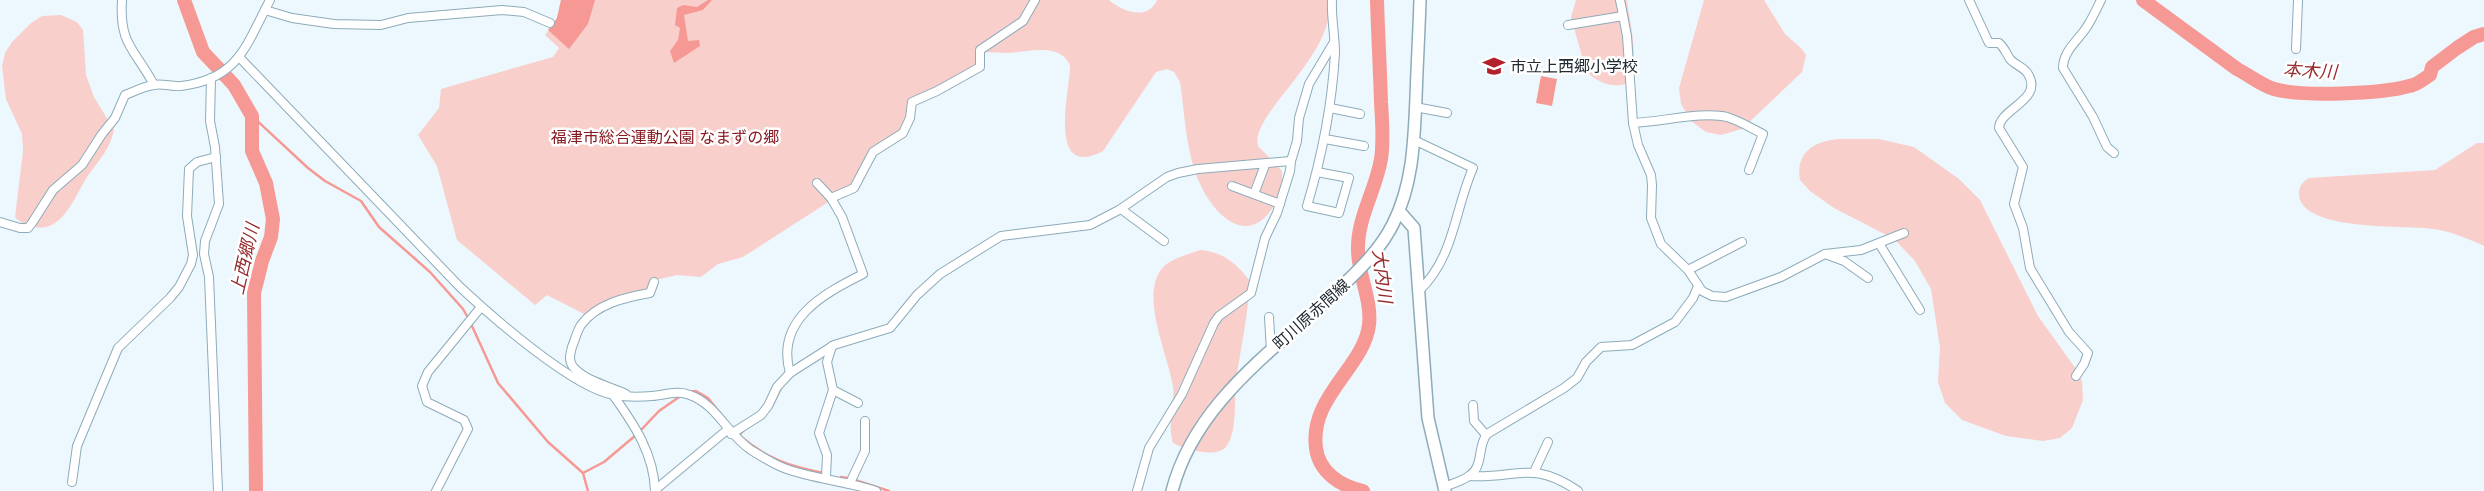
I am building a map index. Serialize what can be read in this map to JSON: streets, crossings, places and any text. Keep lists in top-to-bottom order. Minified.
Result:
{"streets":{"main road":["町川原赤間線"]},"water":["本木川","上西郷川","大内川"],"parks":["福津市総合運動公園 なまずの郷"],"places":{"school or university":["市立上西郷小学校"]}}
